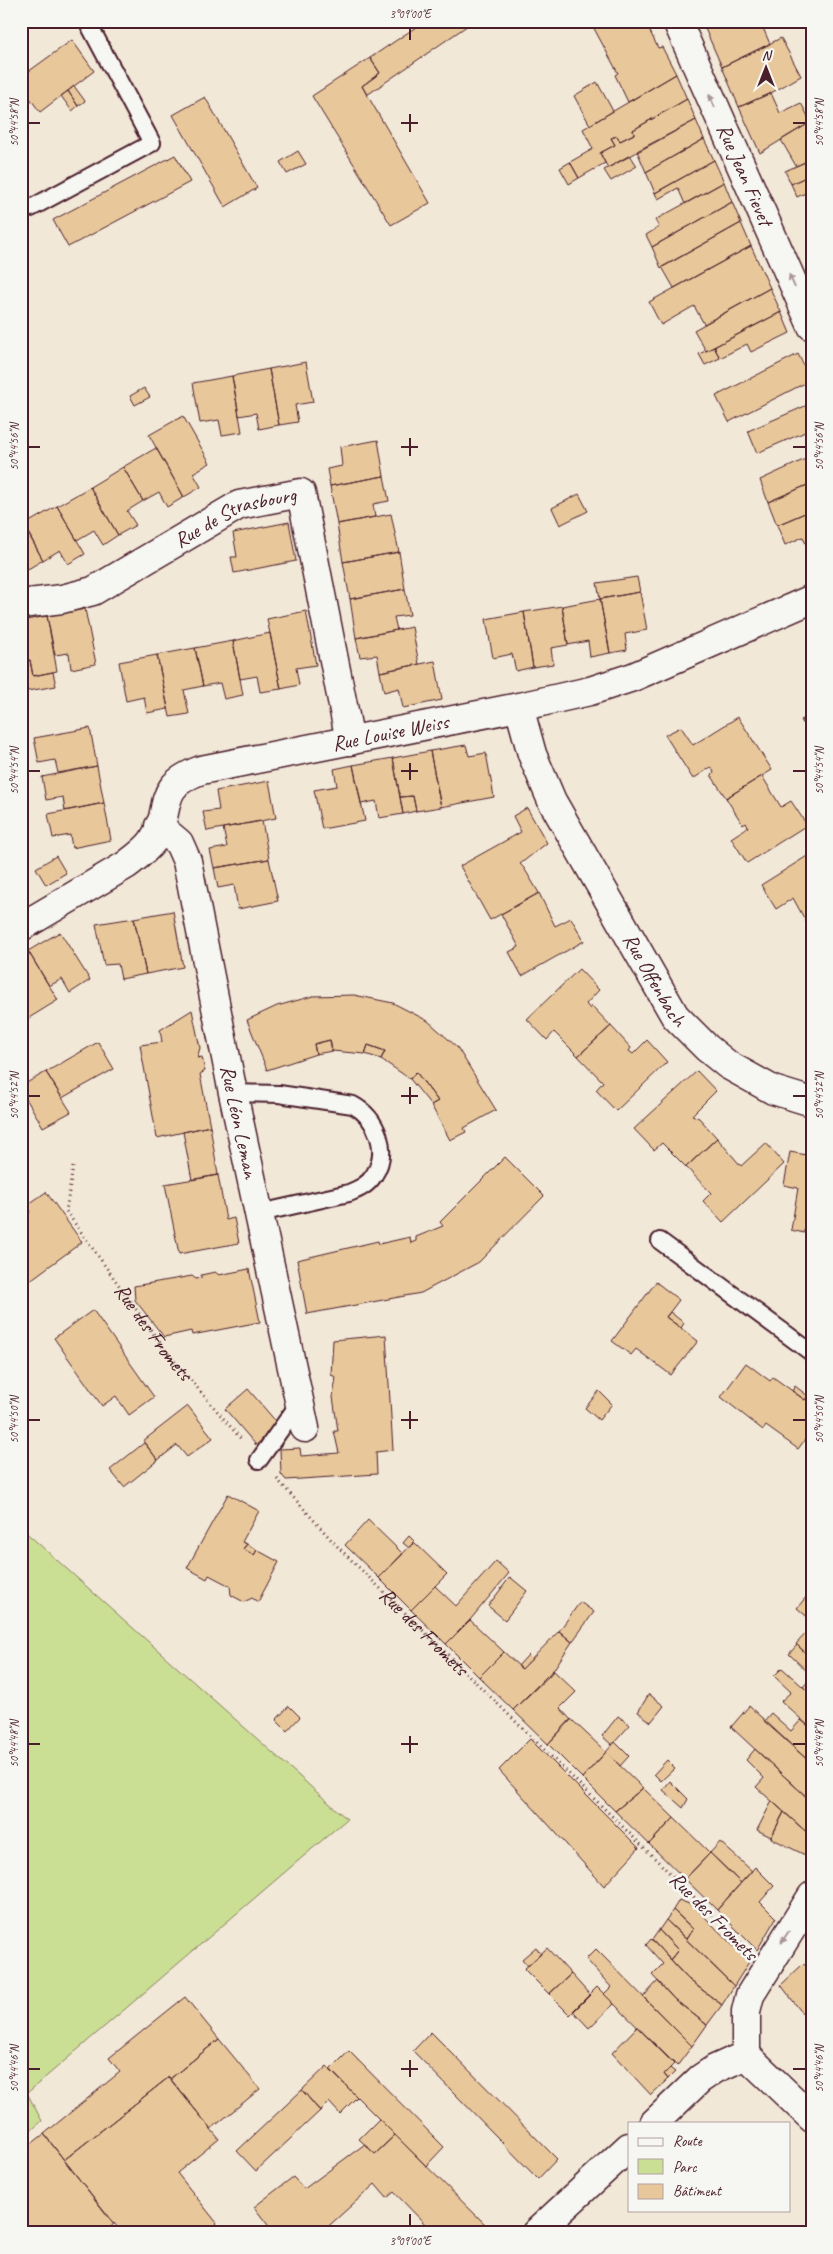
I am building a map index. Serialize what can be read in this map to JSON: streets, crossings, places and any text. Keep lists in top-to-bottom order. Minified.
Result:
{"streets":{"street":["Rue Jean Fievet","Rue de Strasbourg","Rue Louise Weiss","Rue Offenbach","Rue Léon Leman","Rue des Fromets"]},"crossings":[["Rue de Strasbourg","Rue Louise Weiss"],["Rue Louise Weiss","Rue Offenbach"],["Rue Louise Weiss","Rue Léon Leman"]],"one_way":["Rue Jean Fievet"],"legend":["Route","Parc","Bâtiment"],"north":"top","coordinates":["3°09'00\"E","50°44'58\"N","50°44'56\"N","50°44'54\"N","50°44'52\"N","50°44'50\"N","50°44'48\"N","50°44'46\"N"]}
